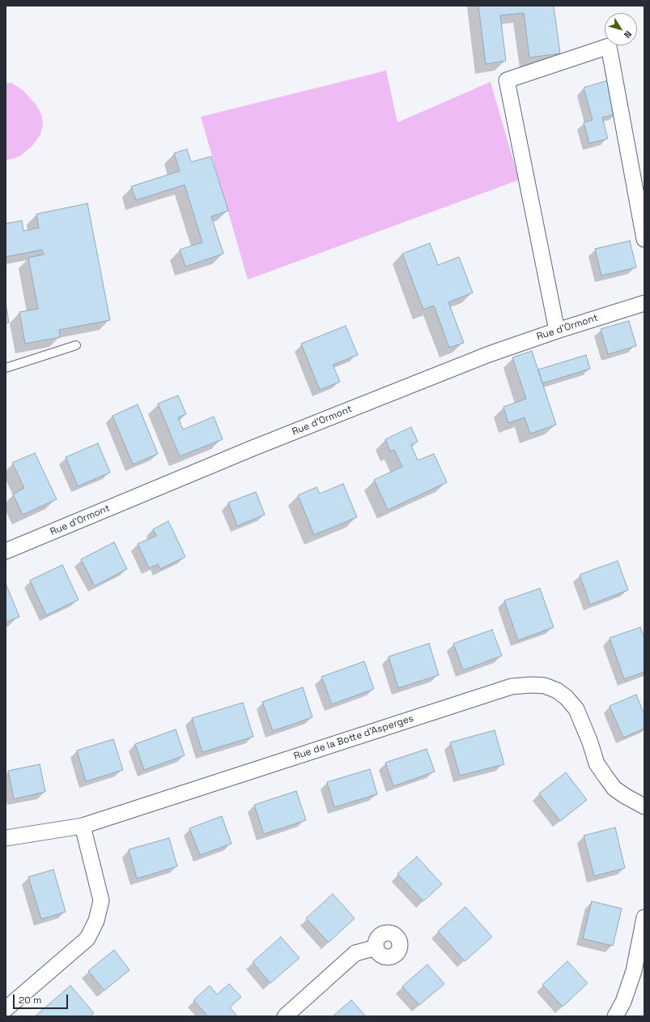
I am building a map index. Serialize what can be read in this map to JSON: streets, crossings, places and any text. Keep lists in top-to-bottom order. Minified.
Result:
{"streets":{"street":["Rue d'Ormont","Rue de la Botte d'Asperges"]},"scale_bar":"20 m","north":"bottom right"}
